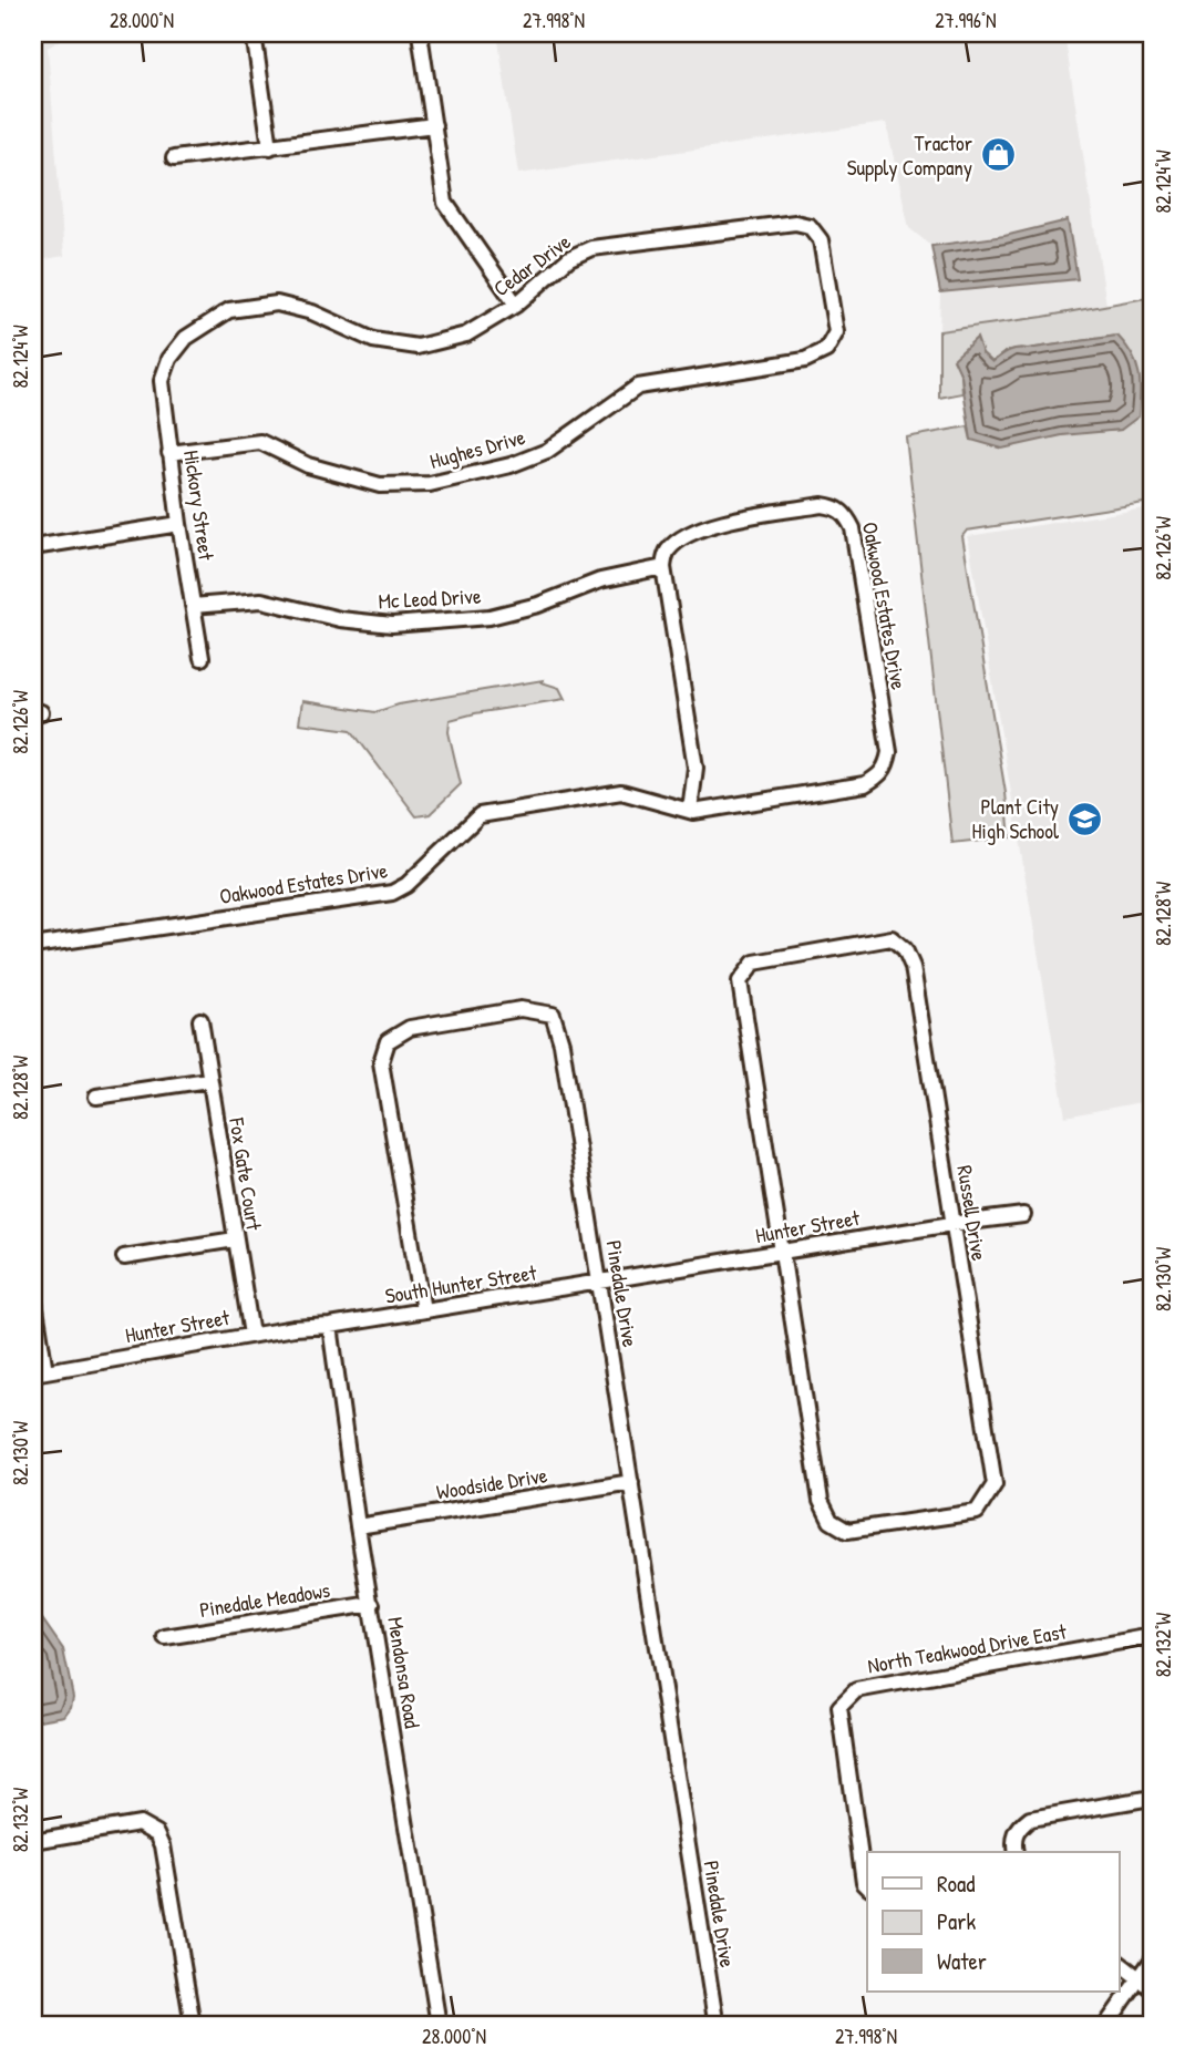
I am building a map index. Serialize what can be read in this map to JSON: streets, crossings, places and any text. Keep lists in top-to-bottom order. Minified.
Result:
{"streets":{"street":["Cedar Drive","Hughes Drive","Hickory Street","Mc Leod Drive","Oakwood Estates Drive","Fox Gate Court","Russell Drive","Hunter Street","South Hunter Street","Pinedale Drive","Woodside Drive","Pinedale Meadows","North Teakwood Drive East","Mendonsa Road"]},"crossings":[["Cedar Drive","Hughes Drive"],["Cedar Drive","Hickory Street"],["Hughes Drive","Hickory Street"],["Hickory Street","Mc Leod Drive"],["Mc Leod Drive","Oakwood Estates Drive"],["Fox Gate Court","Hunter Street"],["Russell Drive","Hunter Street"],["Hunter Street","South Hunter Street"],["Hunter Street","Pinedale Drive"],["Hunter Street","Mendonsa Road"],["South Hunter Street","Pinedale Drive"],["South Hunter Street","Mendonsa Road"],["Pinedale Drive","Woodside Drive"],["Woodside Drive","Mendonsa Road"],["Pinedale Meadows","Mendonsa Road"]],"places":{"shop":["Tractor Supply Company"],"school or university":["Plant City High School"]},"legend":["Road","Park","Water"],"coordinates":["28.000°N","27.998°N","27.996°N","82.124°W","82.126°W","82.128°W","82.130°W","82.132°W"]}
